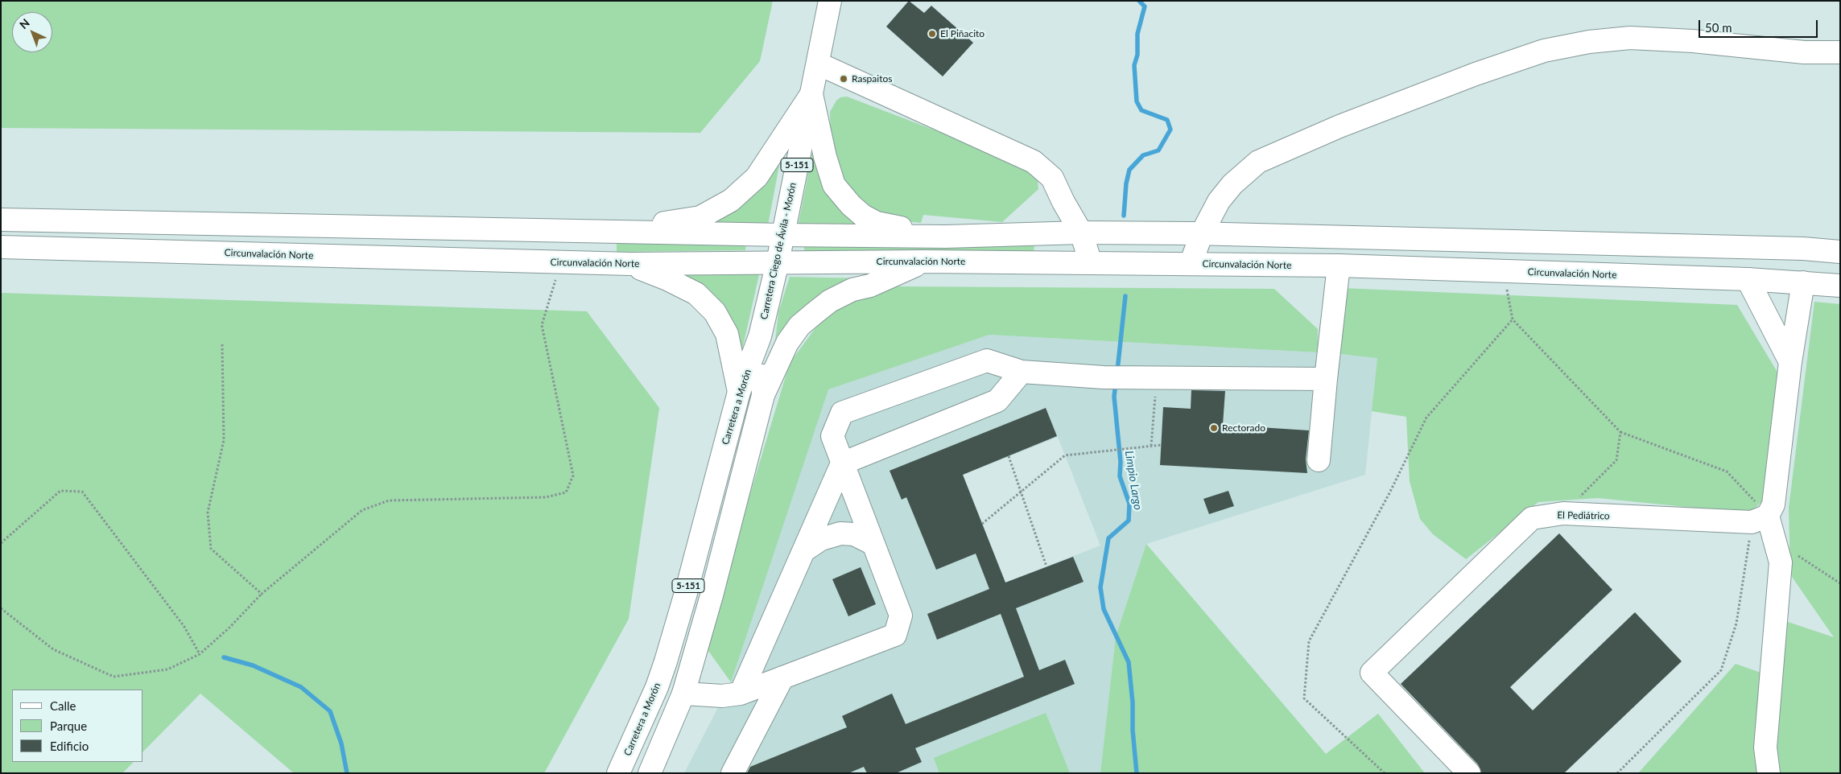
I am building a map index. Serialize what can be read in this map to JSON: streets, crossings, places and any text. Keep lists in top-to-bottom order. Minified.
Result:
{"streets":{"main road":["5-151","Carretera Ciego de Ávila - Morón","Circunvalación Norte","Carretera a Morón","El Pediátrico"]},"crossings":[["Carretera Ciego de Ávila - Morón","Circunvalación Norte"],["Carretera Ciego de Ávila - Morón","Carretera a Morón"]],"water":["Limpio Largo"],"places":["El Piñacito","Raspaitos","Rectorado"],"legend":["Calle","Parque","Edificio"],"scale_bar":"50 m","north":"top left"}
